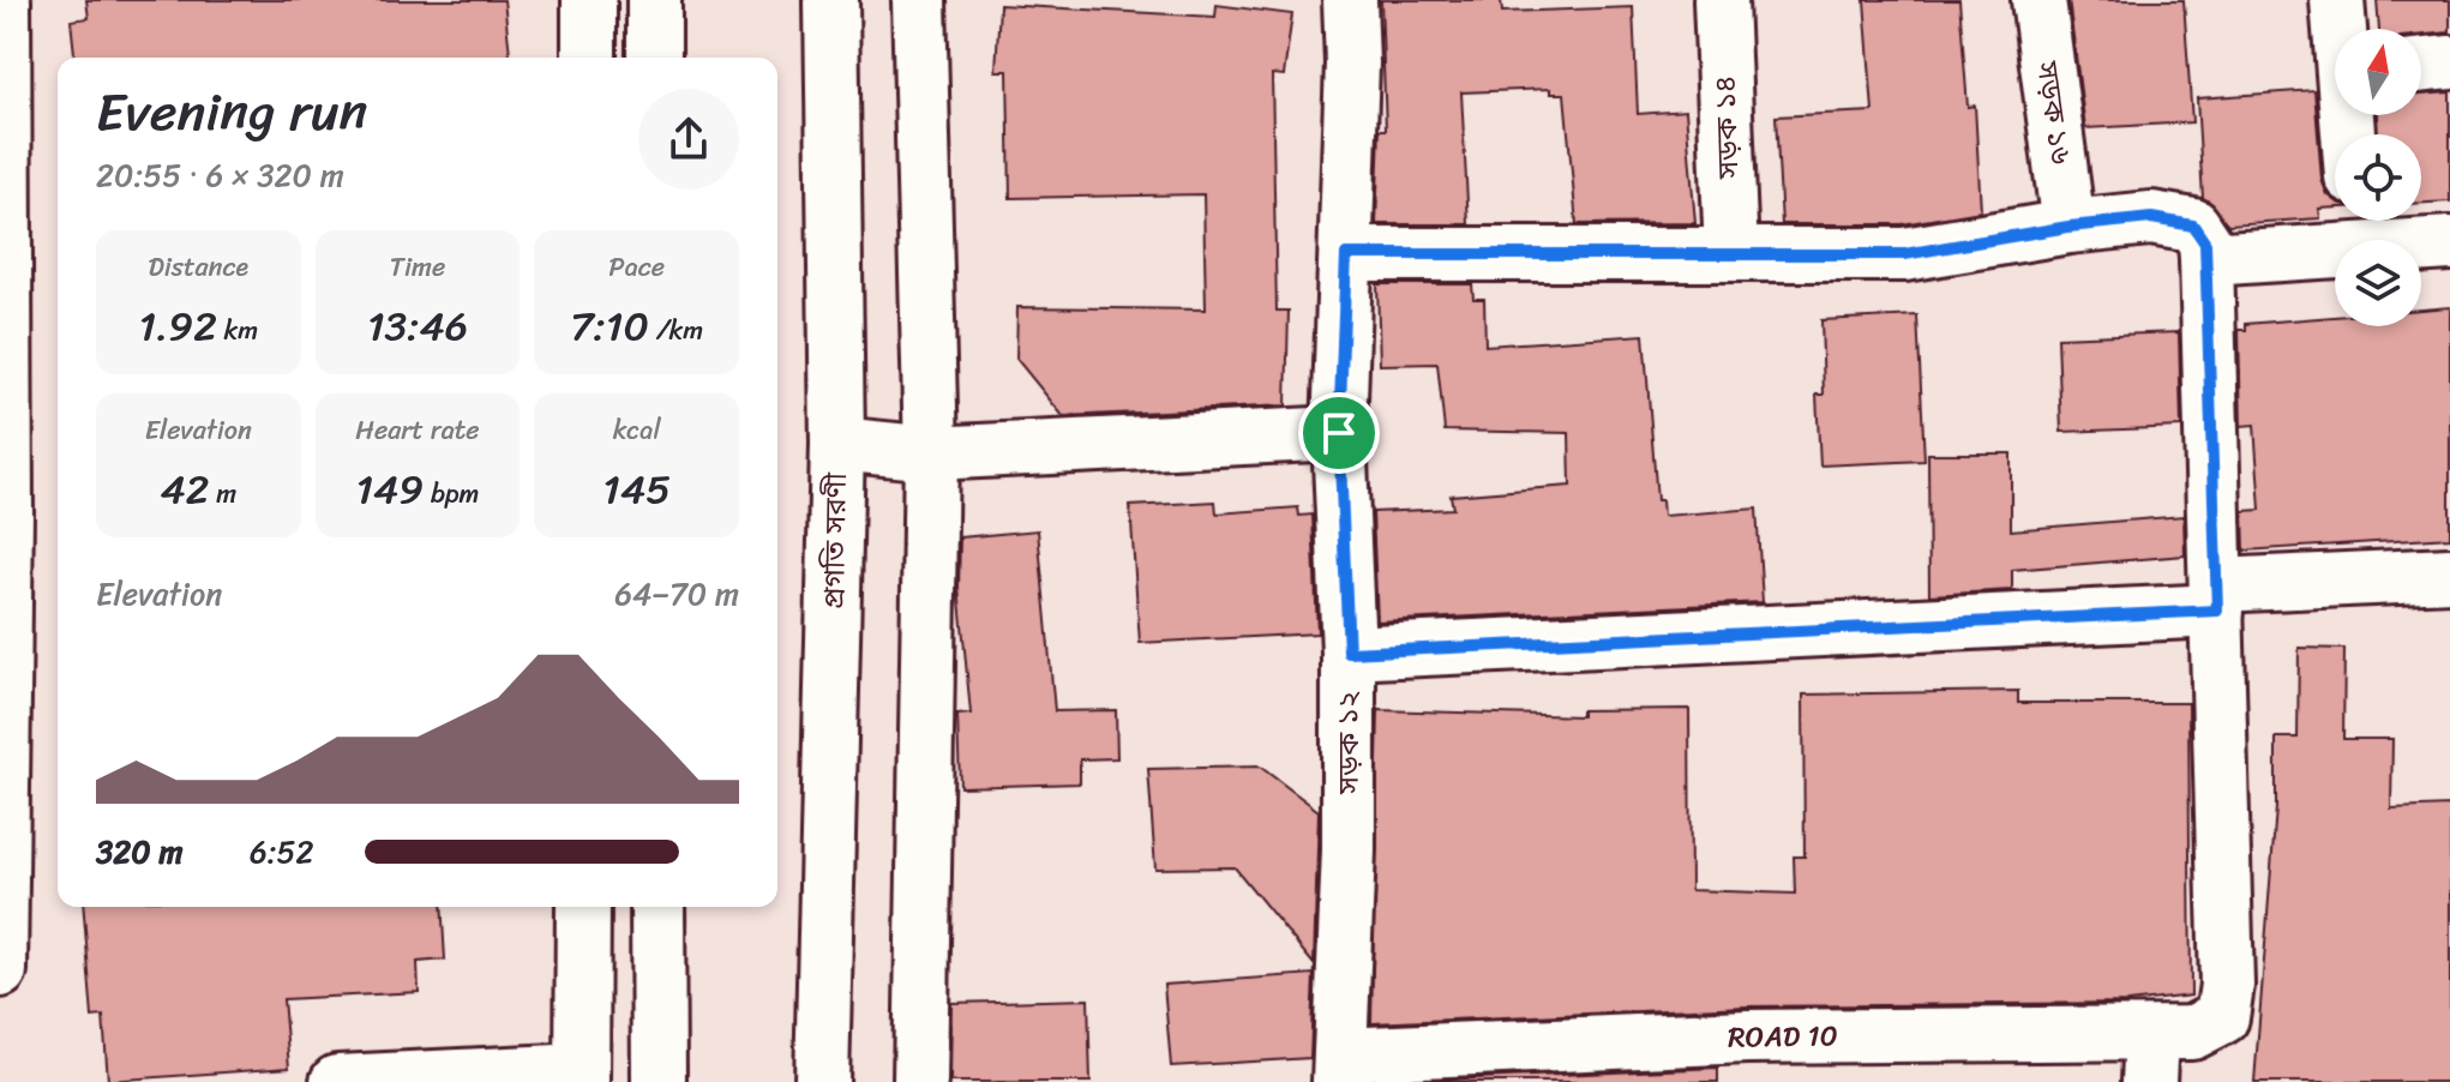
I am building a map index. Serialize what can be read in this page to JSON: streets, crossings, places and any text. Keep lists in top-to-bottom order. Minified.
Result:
{"streets":{"street":["সড়ক ১৬","সড়ক ১৪","প্রগতি সরণী","সড়ক ১২","ROAD 10"]},"crossings":[["সড়ক ১২","ROAD 10"]],"north":"top","page":{"heading":["Evening run","20:55 · 6 × 320 m"],"stats":[["Distance","1.92 km"],["Time","13:46"],["Pace","7:10 /km"],["Elevation","42 m"],["Heart rate","149 bpm"],["kcal","145"]],"chart":["Elevation","64–70 m"],"list":[{"name":"320 m","note":"6:52"}]}}
